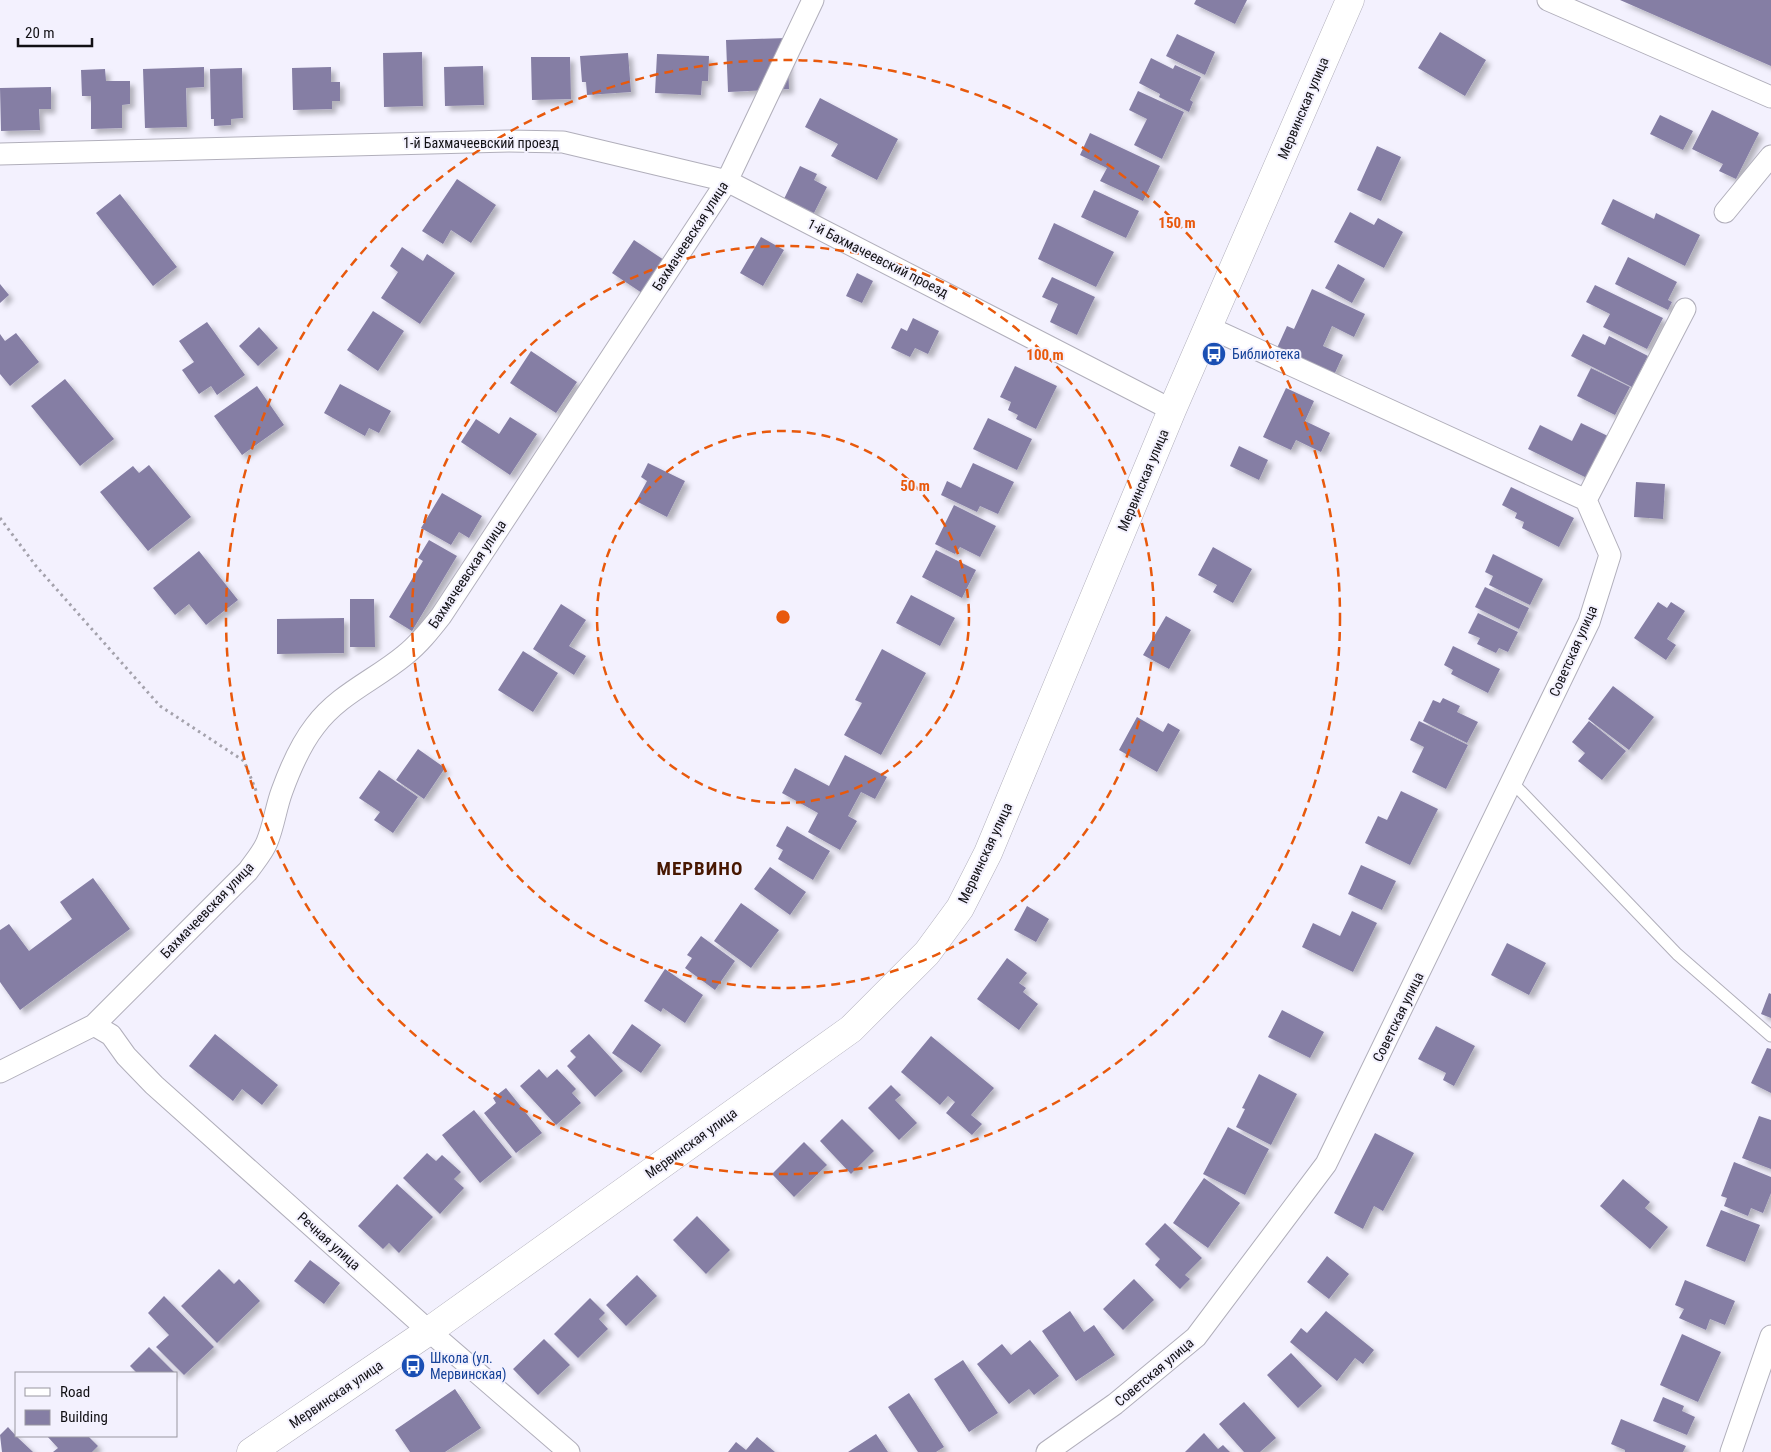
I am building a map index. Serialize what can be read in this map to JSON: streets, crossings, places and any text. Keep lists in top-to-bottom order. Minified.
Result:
{"streets":{"street":["Мервинская улица","1-й Бахмачеевский проезд","Бахмачеевская улица","Советская улица","Речная улица"]},"crossings":[["Мервинская улица","1-й Бахмачеевский проезд"],["Мервинская улица","Речная улица"],["1-й Бахмачеевский проезд","Бахмачеевская улица"],["Бахмачеевская улица","Речная улица"]],"districts":["МЕРВИНО"],"places":{"bus stop":["Библиотека","Школа (ул. Мервинская)"]},"legend":["Road","Building"],"scale_bar":"20 m","rings":["150 m","100 m","50 m"]}
